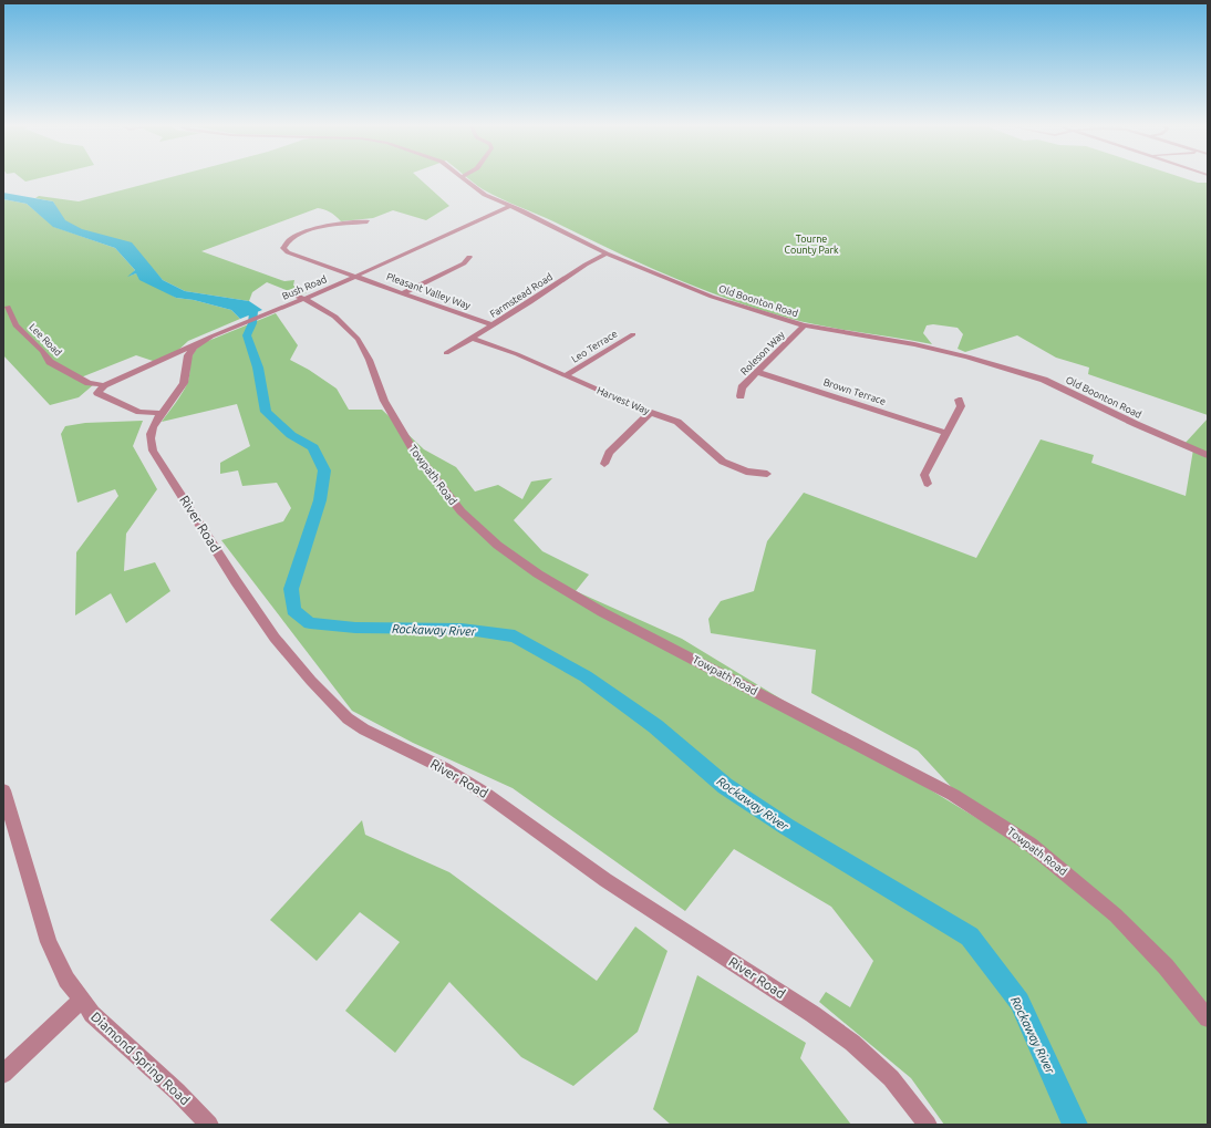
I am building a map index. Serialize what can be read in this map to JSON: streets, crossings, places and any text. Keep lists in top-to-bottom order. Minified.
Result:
{"streets":{"street":["Bush Road","Pleasant Valley Way","Farmstead Road","Old Boonton Road","Lee Road","Leo Terrace","Roleson Way","Brown Terrace","Harvest Way","Towpath Road","River Road","Diamond Spring Road"]},"crossings":[["Bush Road","Pleasant Valley Way"],["Bush Road","Old Boonton Road"],["Bush Road","Lee Road"],["Bush Road","Towpath Road"],["Bush Road","River Road"],["Pleasant Valley Way","Farmstead Road"],["Farmstead Road","Old Boonton Road"],["Farmstead Road","Harvest Way"],["Old Boonton Road","Roleson Way"],["Leo Terrace","Harvest Way"],["Roleson Way","Brown Terrace"]],"water":["Rockaway River"],"parks":["Tourne County Park"]}
